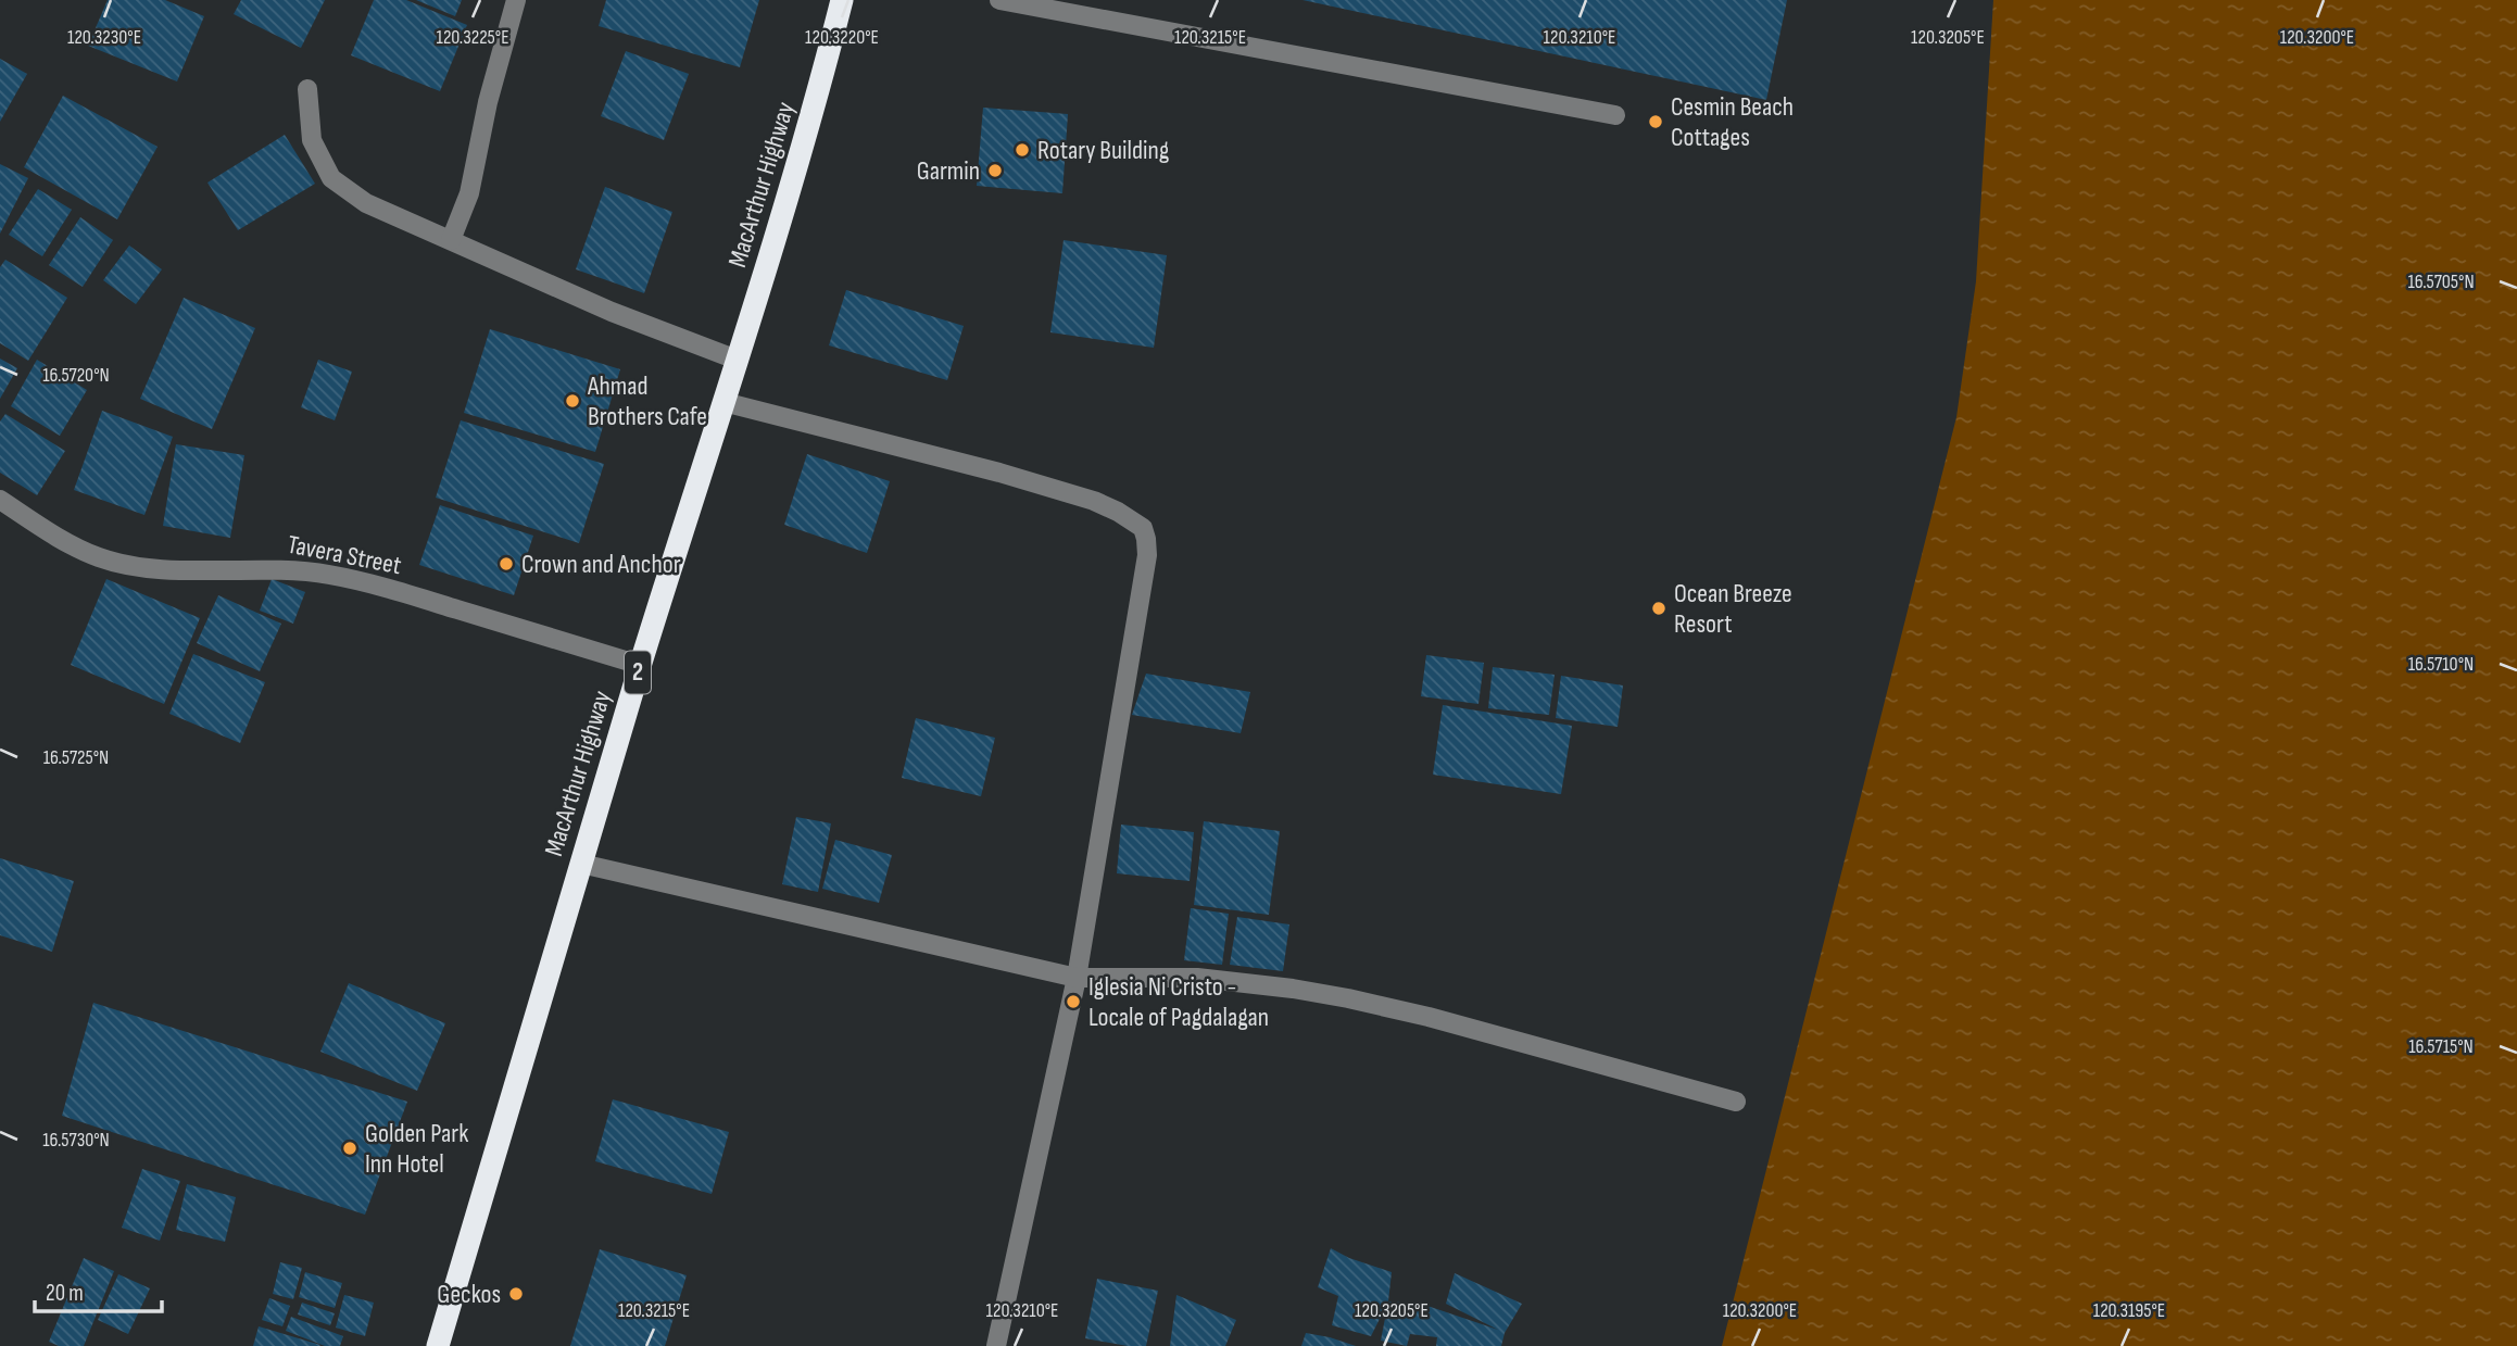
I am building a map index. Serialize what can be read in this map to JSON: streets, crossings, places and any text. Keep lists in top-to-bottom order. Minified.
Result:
{"streets":{"highway":["MacArthur Highway","2"],"street":["Tavera Street"]},"crossings":[["MacArthur Highway","Tavera Street"]],"places":["Cesmin Beach Cottages","Rotary Building","Garmin","Ahmad Brothers Cafe","Crown and Anchor","Ocean Breeze Resort","Iglesia Ni Cristo - Locale of Pagdalagan","Golden Park Inn Hotel","Geckos"],"scale_bar":"20 m","coordinates":["120.3230°E","120.3225°E","120.3220°E","120.3200°E","120.3215°E","120.3210°E","120.3205°E","16.5705°N","16.5720°N","16.5710°N","16.5725°N","16.5715°N","16.5730°N","120.3195°E"]}
